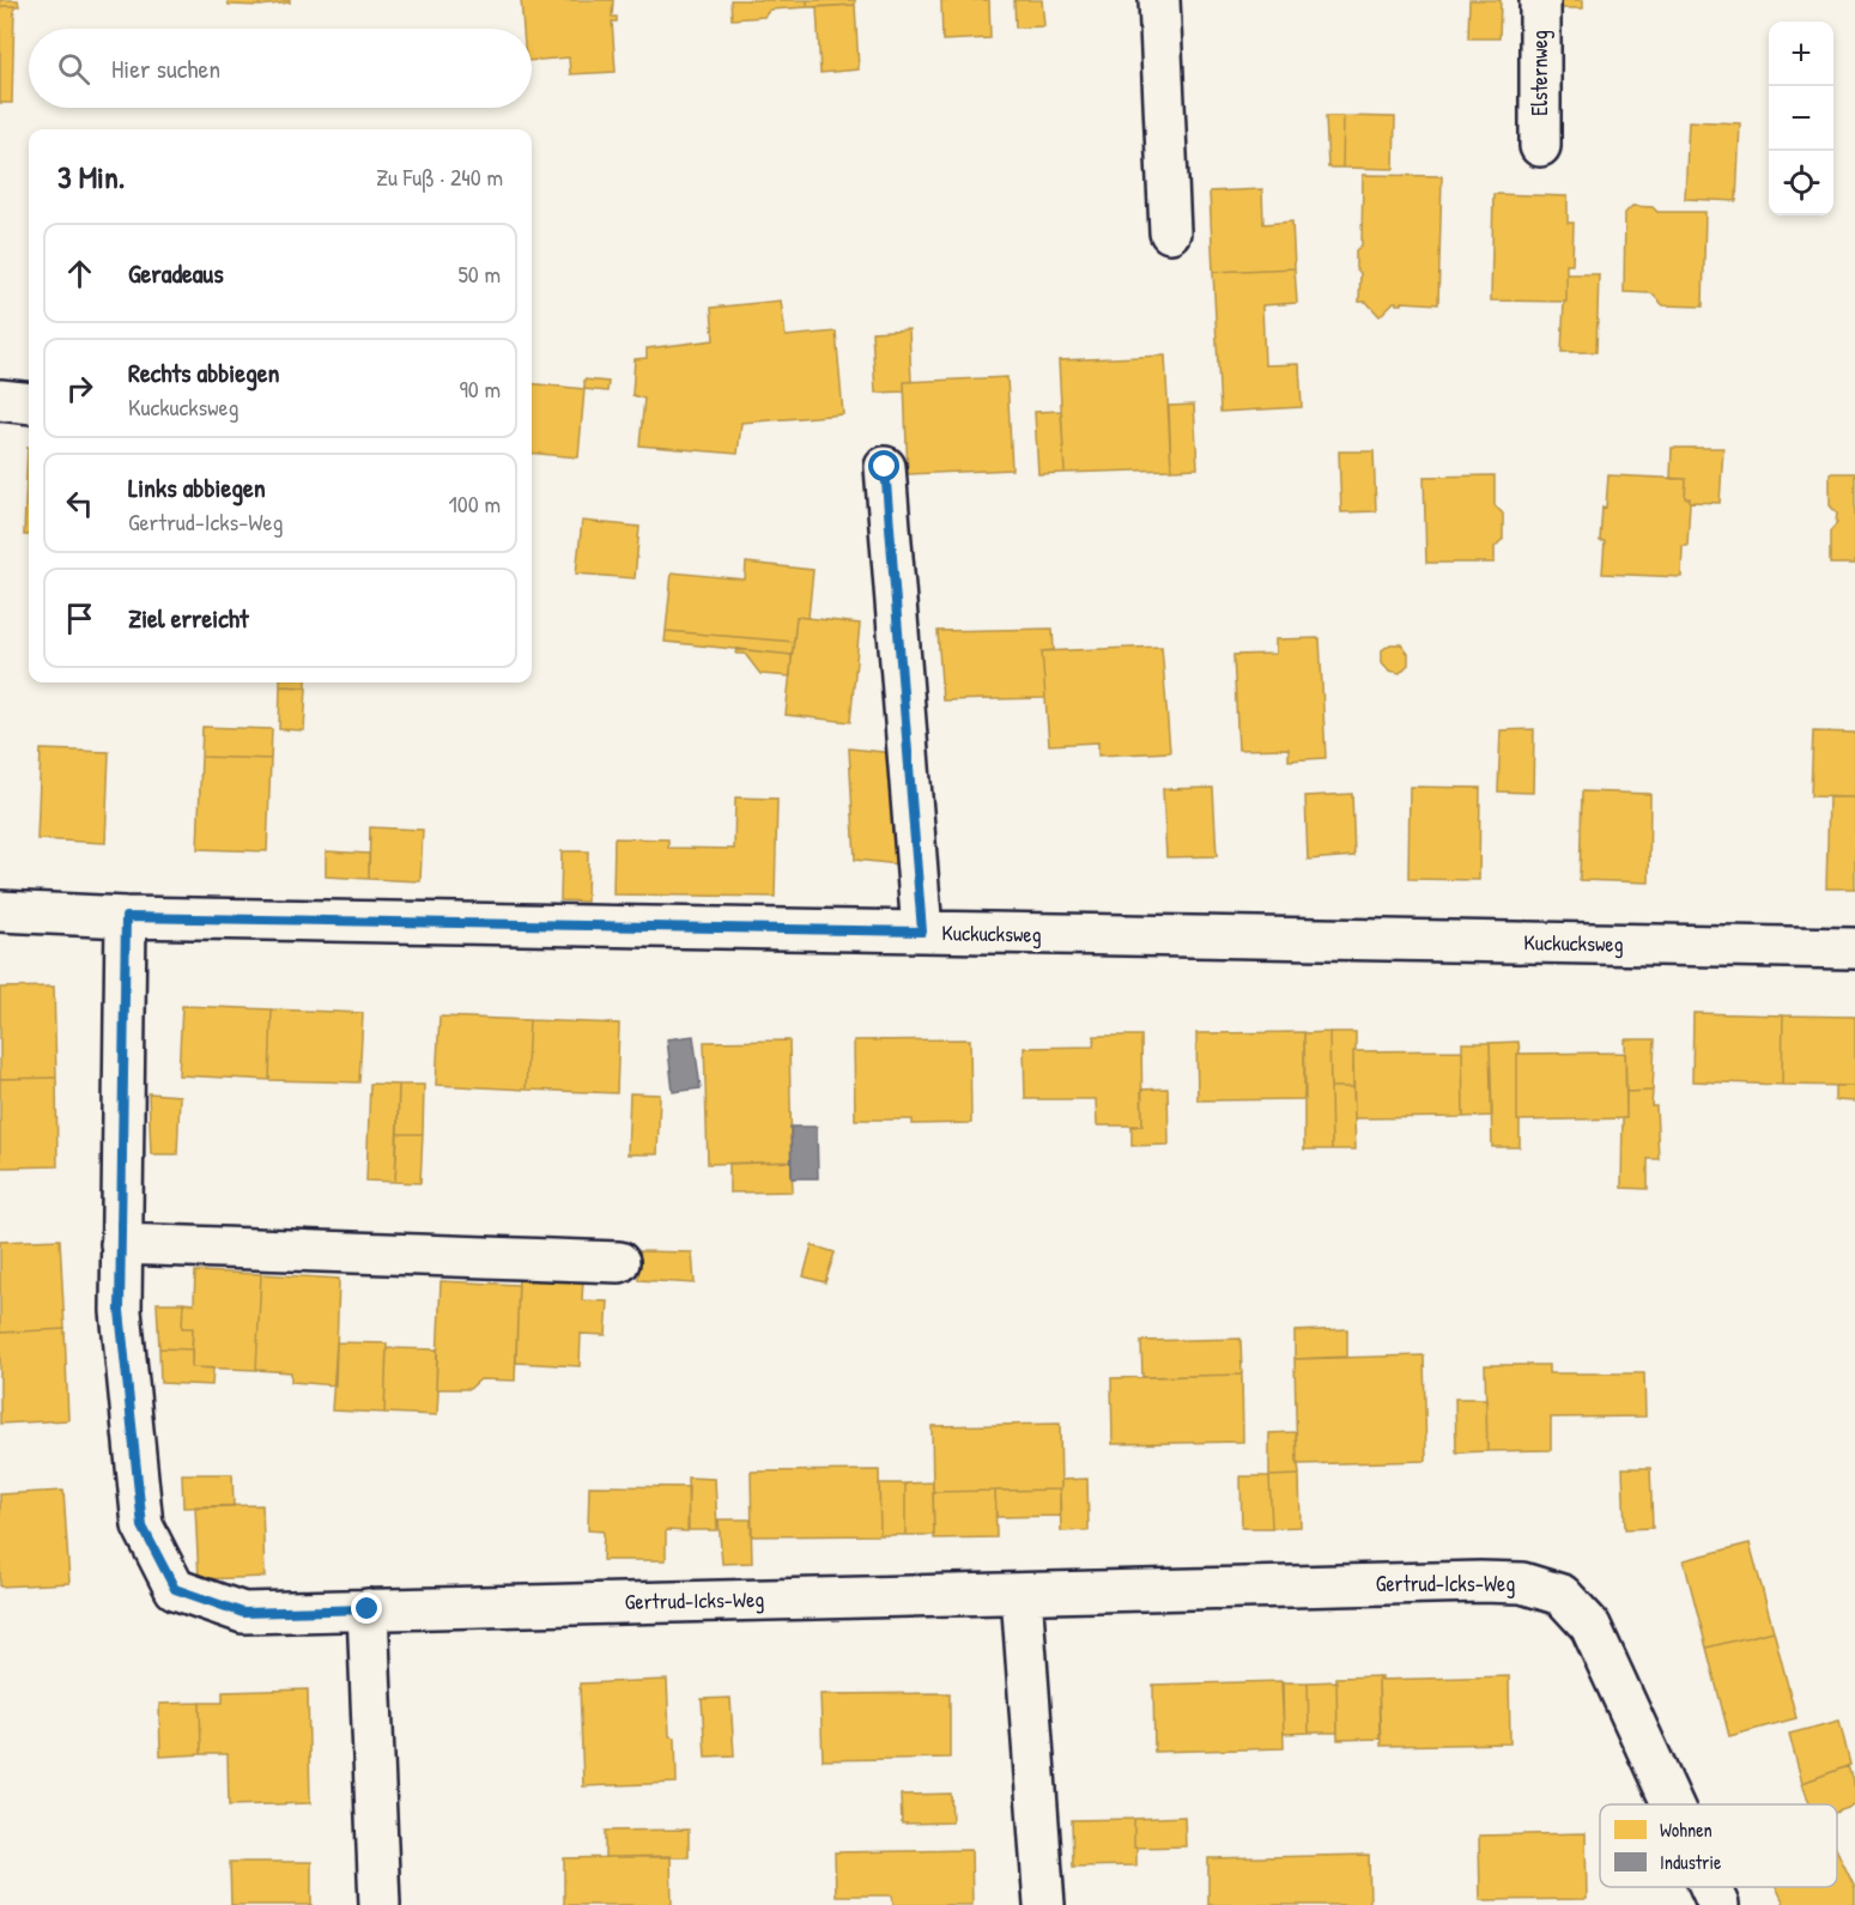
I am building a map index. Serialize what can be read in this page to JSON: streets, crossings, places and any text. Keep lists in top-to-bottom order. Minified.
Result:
{"streets":{"street":["Elsternweg","Kuckucksweg","Gertrud-Icks-Weg"]},"crossings":[["Kuckucksweg","Gertrud-Icks-Weg"]],"legend":["Wohnen","Industrie"],"page":{"map_buttons":["+","−"],"search":"Hier suchen","heading":["3 Min.","Zu Fuß · 240 m"],"list":[["Geradeaus","50 m"],["Rechts abbiegen","Kuckucksweg","90 m"],["Links abbiegen","Gertrud-Icks-Weg","100 m"],"Ziel erreicht"]}}
